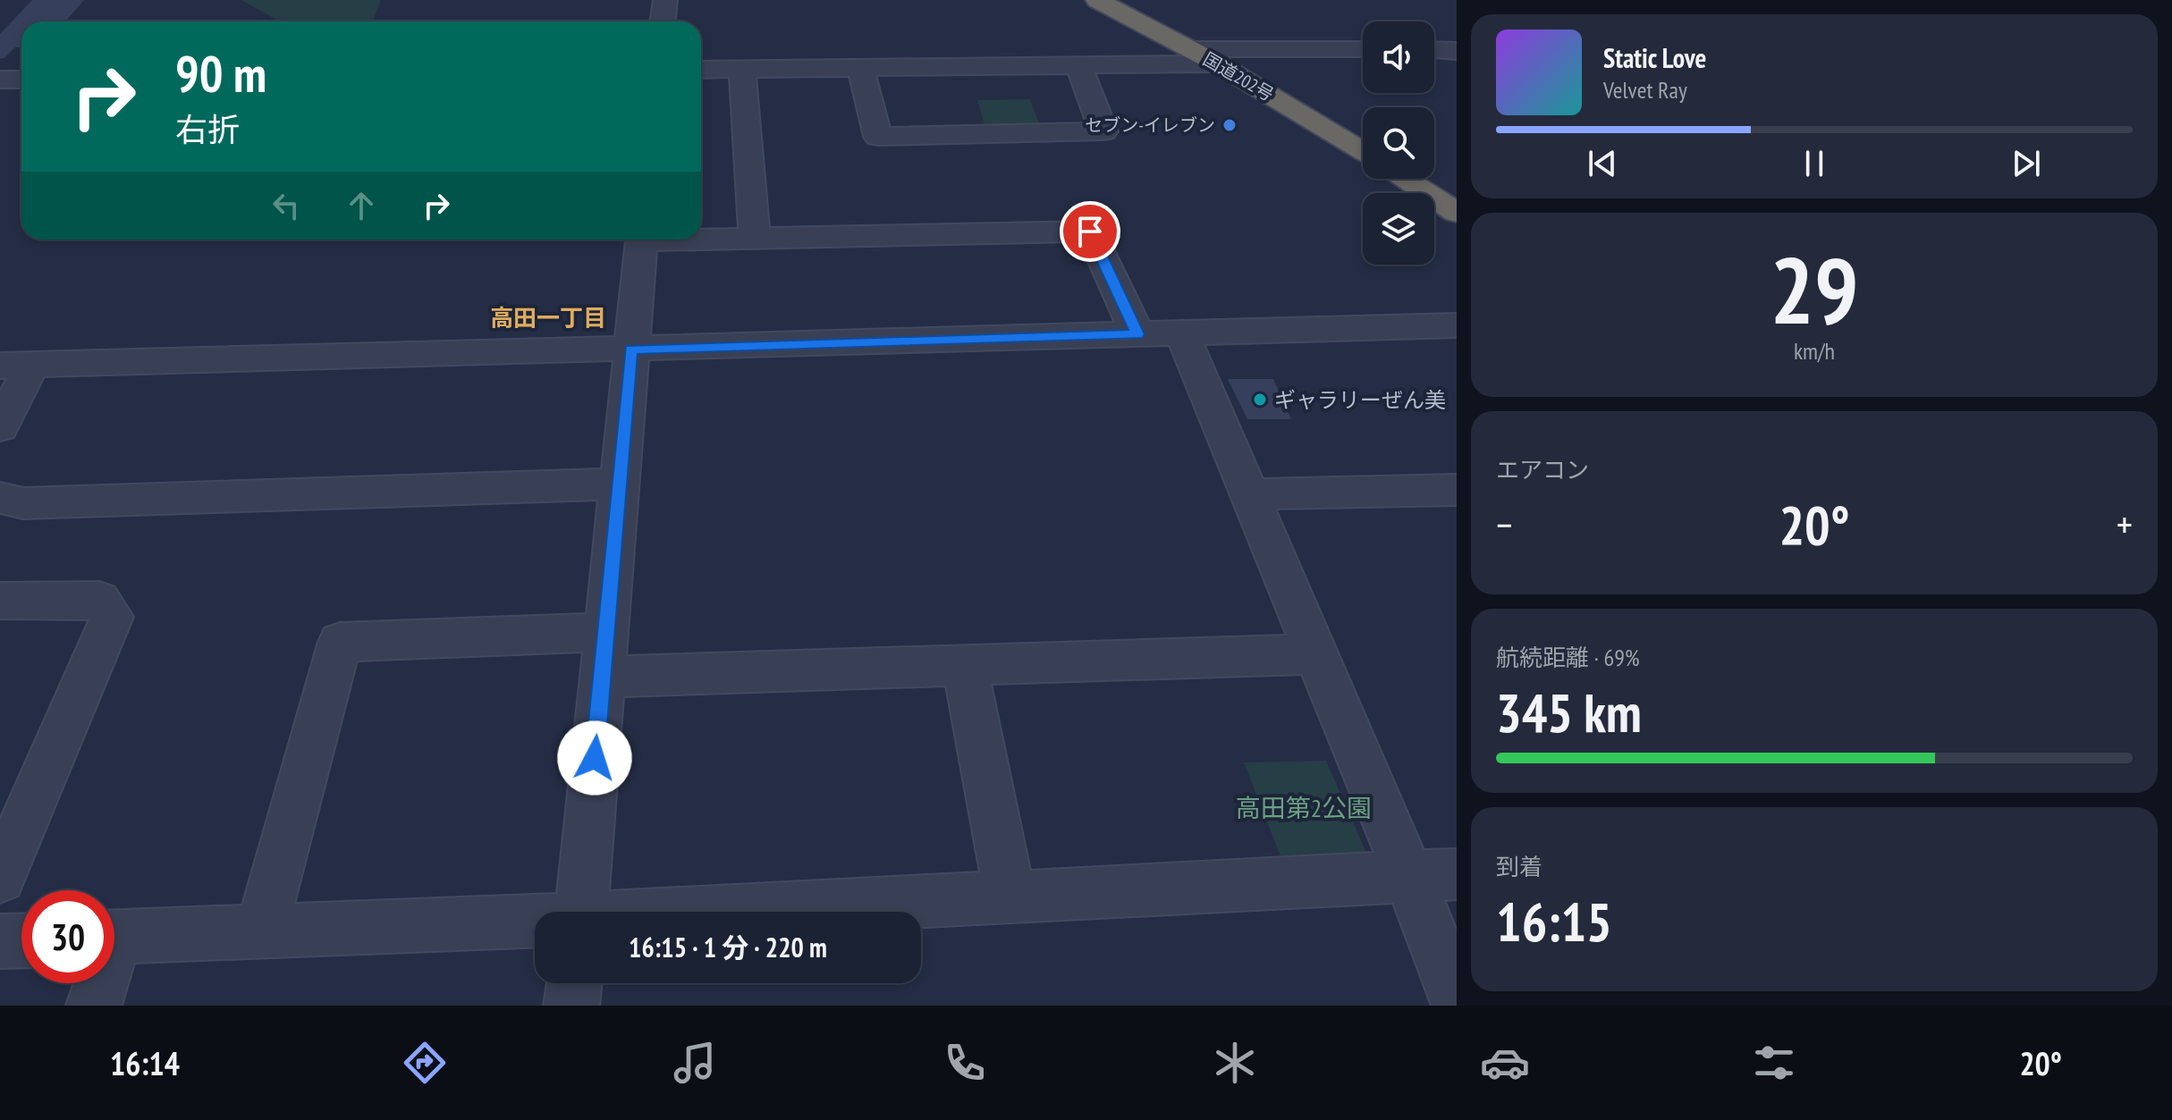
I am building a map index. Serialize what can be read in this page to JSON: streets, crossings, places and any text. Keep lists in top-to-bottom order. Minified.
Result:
{"streets":{"highway":["国道202号"]},"districts":["高田一丁目"],"parks":["高田第2公園"],"places":["セブン-イレブン","ギャラリーぜん美"],"page":{"turn":["90 m","右折"],"song":["Static Love","Velvet Ray"],"tile":[["29","km/h"],"エアコン",["航続距離 · 69%","345 km"],["到着","16:15"]],"heat":["−","20°","+"],"limit":"30","trip":"16:15 · 1 分 · 220 m","tabs":["16:14","20°"]}}
